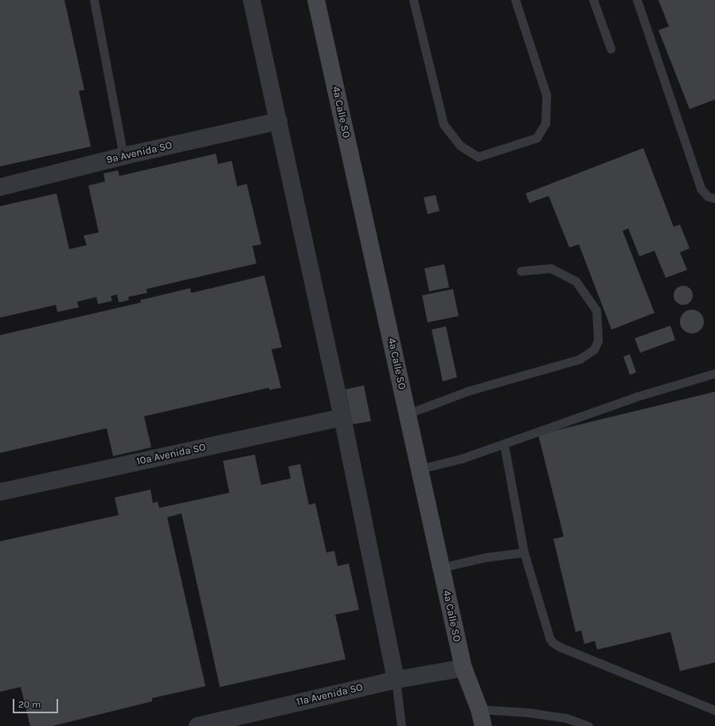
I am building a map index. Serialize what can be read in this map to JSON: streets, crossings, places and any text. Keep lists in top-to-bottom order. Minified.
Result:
{"streets":{"street":["4a Calle SO","9a Avenida SO","10a Avenida SO","11a Avenida SO"]},"crossings":[["4a Calle SO","11a Avenida SO"]],"scale_bar":"20 m"}
